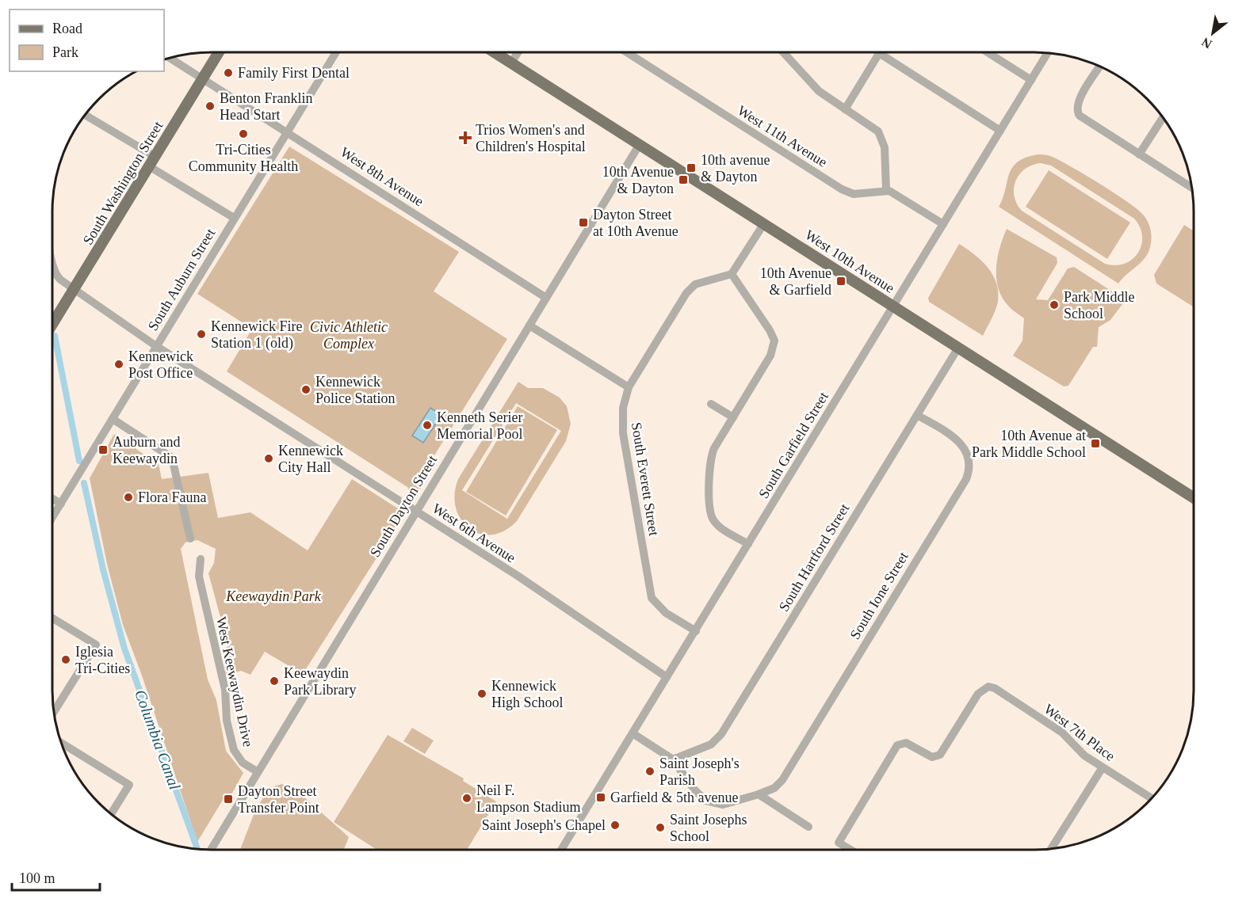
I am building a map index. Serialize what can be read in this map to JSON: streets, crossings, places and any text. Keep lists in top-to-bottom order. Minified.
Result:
{"streets":{"main road":["South Washington Street","West 10th Avenue"],"street":["West 11th Avenue","West 8th Avenue","South Auburn Street","South Garfield Street","South Everett Street","South Dayton Street","West 6th Avenue","South Hartford Street","South Ione Street","West Keewaydin Drive","West 7th Place"]},"crossings":[["West 8th Avenue","South Washington Street"],["West 8th Avenue","South Auburn Street"],["West 8th Avenue","South Dayton Street"],["South Washington Street","West 6th Avenue"],["West 10th Avenue","South Garfield Street"],["West 10th Avenue","South Dayton Street"],["West 10th Avenue","South Hartford Street"],["South Auburn Street","West 6th Avenue"],["South Garfield Street","South Everett Street"],["South Garfield Street","West 6th Avenue"],["South Dayton Street","West 6th Avenue"],["South Dayton Street","West Keewaydin Drive"],["South Hartford Street","South Ione Street"]],"water":["Columbia Canal"],"parks":["Civic Athletic Complex","Keewaydin Park"],"places":{"other":["Family First Dental","Benton Franklin Head Start","Tri-Cities Community Health","Park Middle School","Kennewick Fire Station 1 (old)","Kennewick Post Office","Kennewick Police Station","Kenneth Serier Memorial Pool","Kennewick City Hall","Flora Fauna","Iglesia Tri-Cities","Keewaydin Park Library","Kennewick High School","Saint Joseph's Parish","Neil F. Lampson Stadium","Saint Joseph's Chapel","Saint Josephs School"],"health":["Trios Women's and Children's Hospital"],"transit":["10th avenue & Dayton","10th Avenue & Dayton","Dayton Street at 10th Avenue","10th Avenue & Garfield","10th Avenue at Park Middle School","Auburn and Keewaydin","Garfield & 5th avenue","Dayton Street Transfer Point"]},"legend":["Road","Park"],"scale_bar":"100 m","north":"bottom left"}
